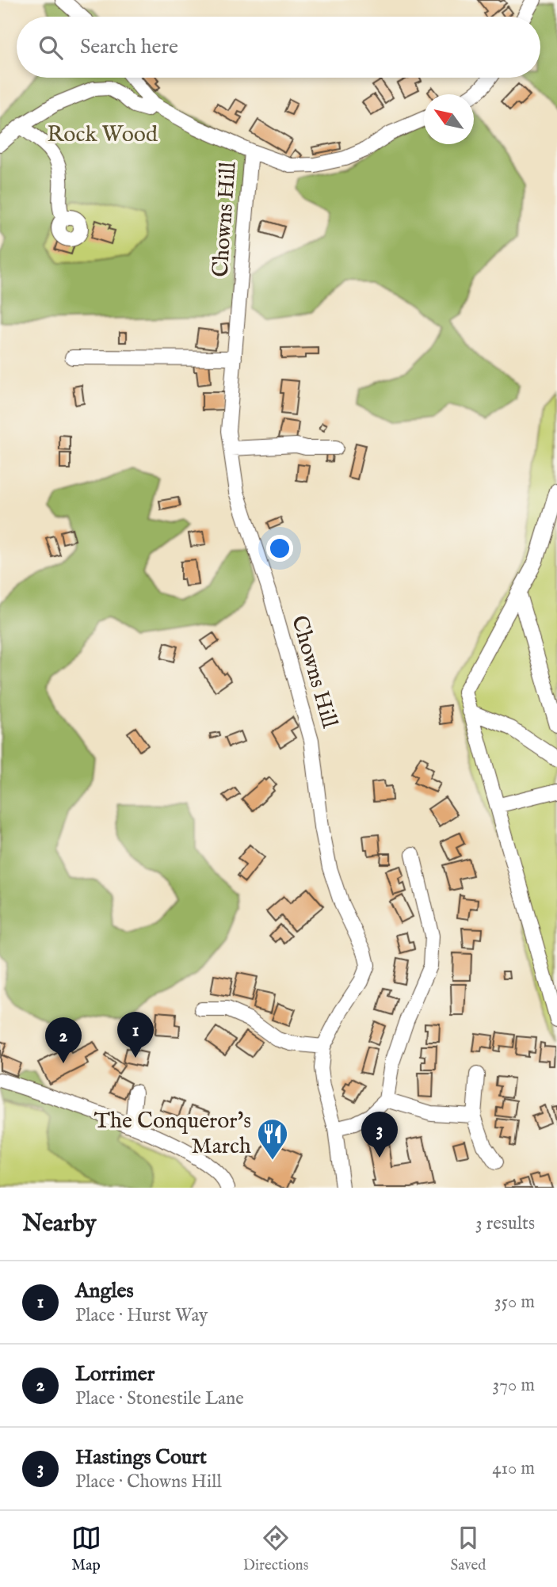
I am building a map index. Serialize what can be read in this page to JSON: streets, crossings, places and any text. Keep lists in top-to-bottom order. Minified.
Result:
{"streets":{"street":["Chowns Hill"]},"parks":["Rock Wood"],"places":{"restaurant":["The Conqueror's March"]},"north":"top left","page":{"search":"Search here","pins":["1","2","3"],"heading":["Nearby","3 results"],"list":[{"mark":"1","name":"Angles","note":"Place · Hurst Way","value":"350 m"},{"mark":"2","name":"Lorrimer","note":"Place · Stonestile Lane","value":"370 m"},{"mark":"3","name":"Hastings Court","note":"Place · Chowns Hill","value":"410 m"}],"nav":["Map","Directions","Saved"]}}
